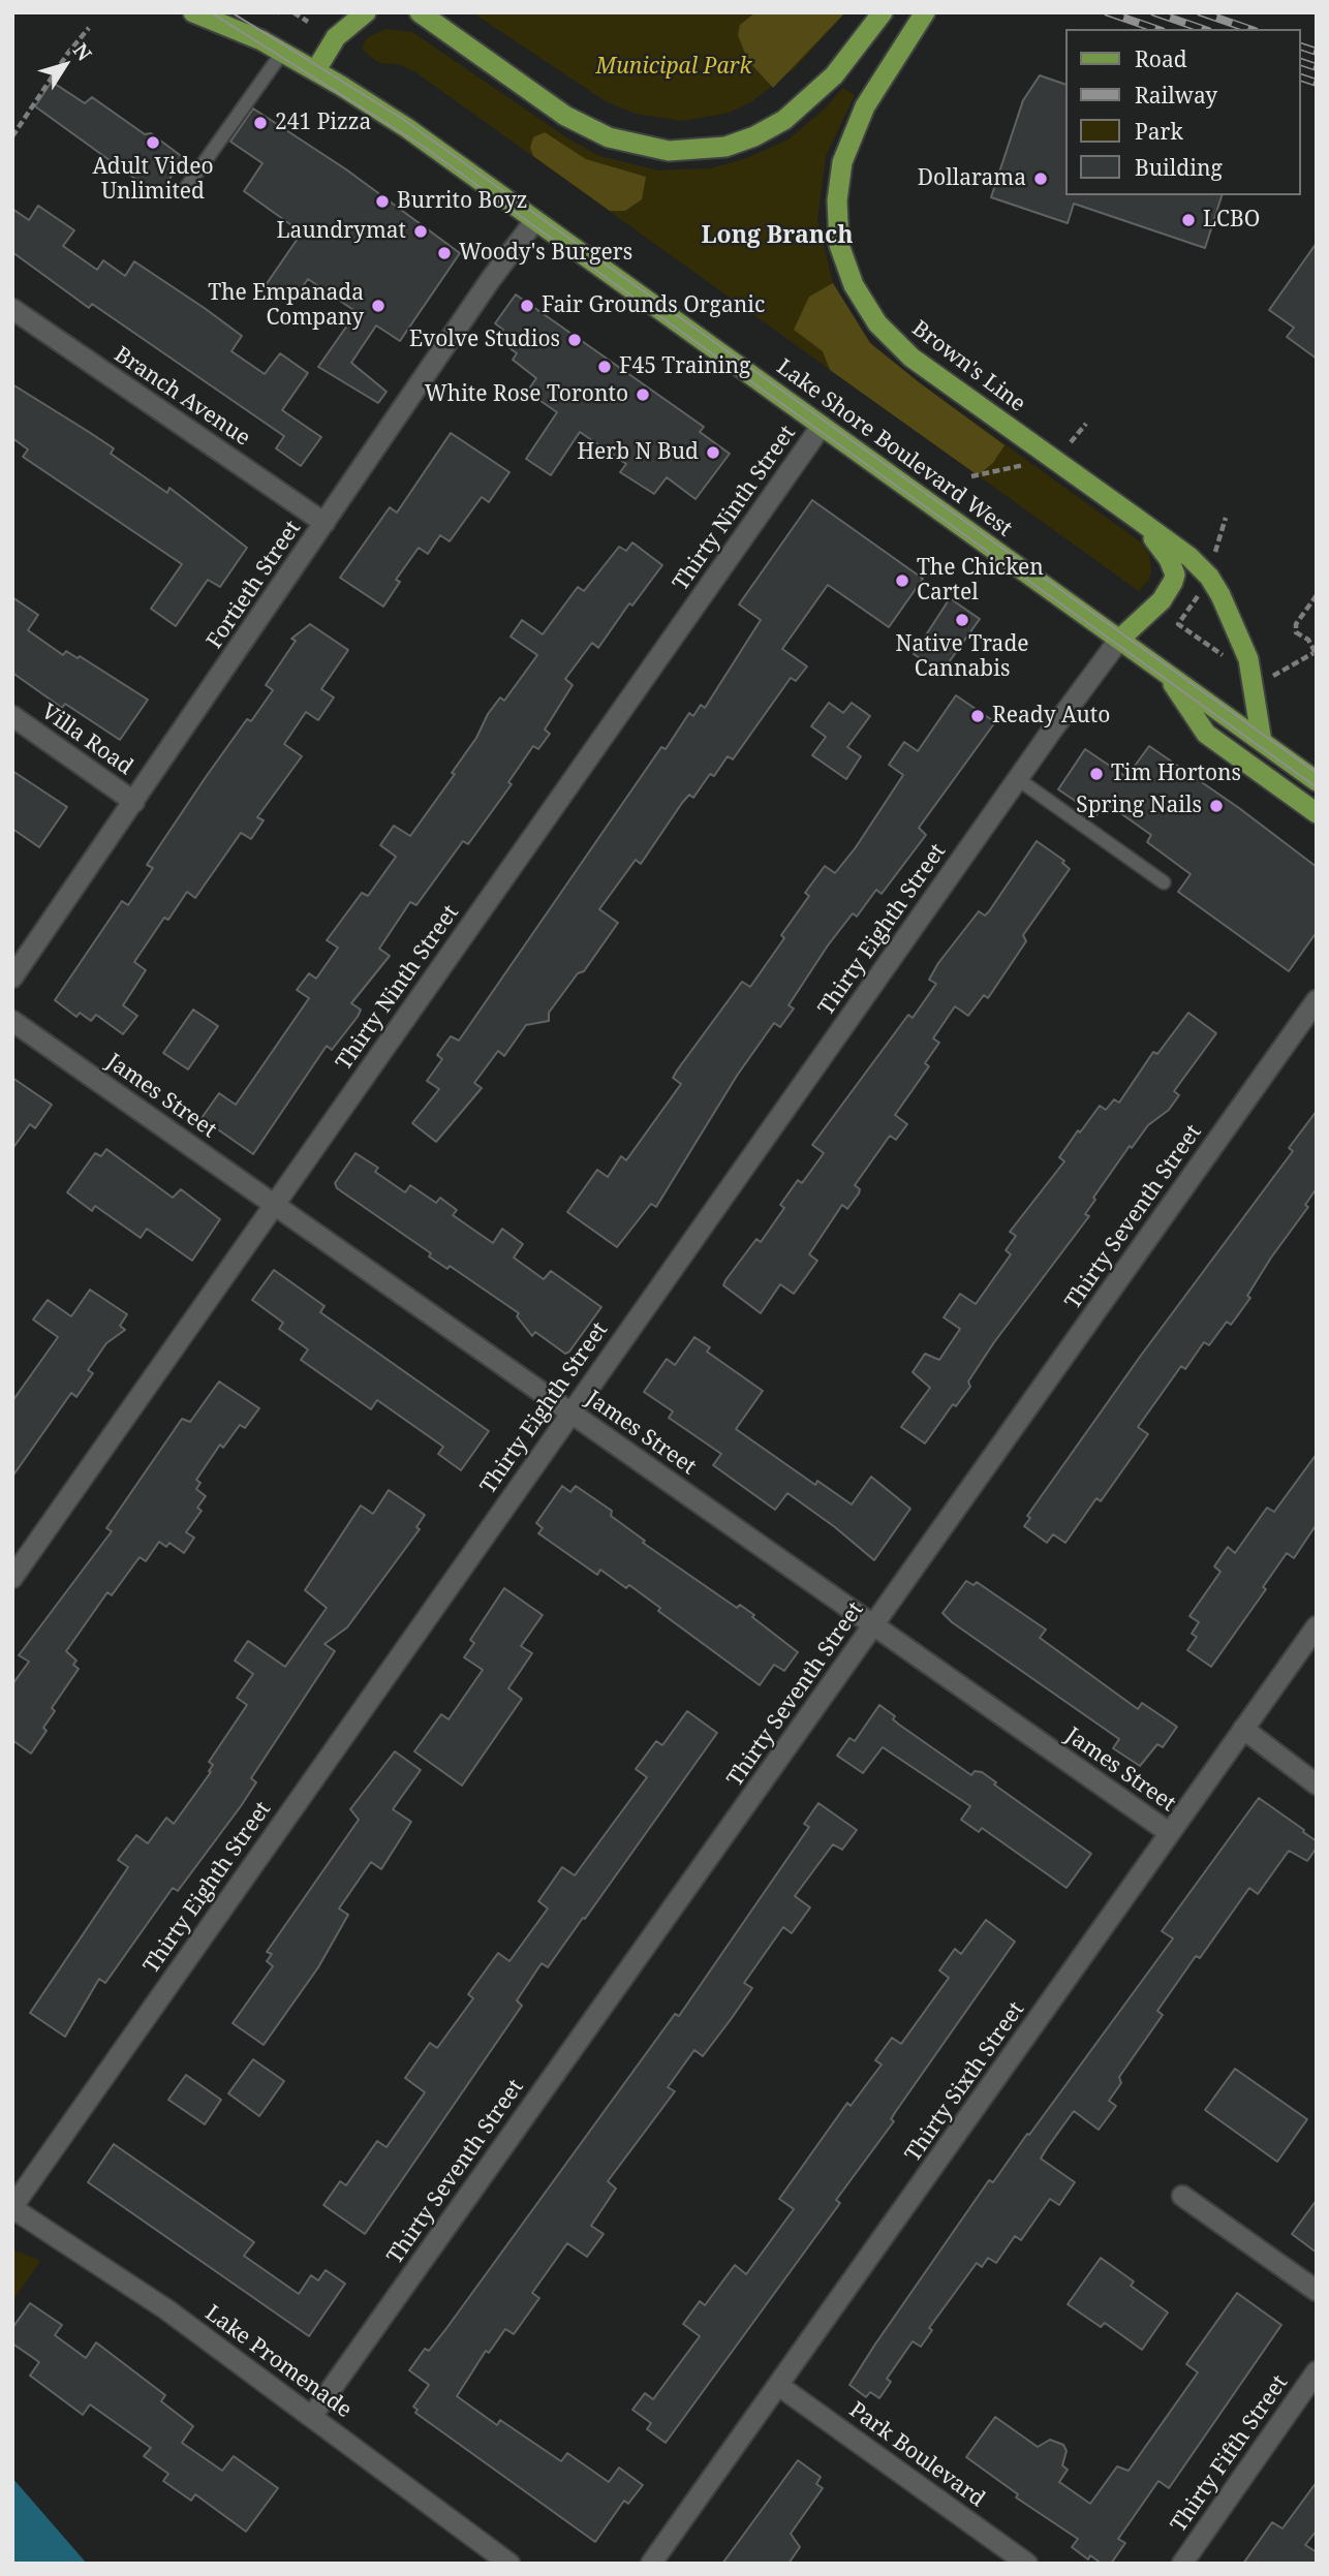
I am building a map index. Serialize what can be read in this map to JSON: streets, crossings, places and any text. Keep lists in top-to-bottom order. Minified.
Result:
{"streets":{"main road":["Brown's Line","Lake Shore Boulevard West"],"street":["Branch Avenue","Thirty Ninth Street","Fortieth Street","Villa Road","Thirty Eighth Street","James Street","Thirty Seventh Street","Thirty Sixth Street","Lake Promenade","Thirty Fifth Street","Park Boulevard"]},"crossings":[["Brown's Line","Lake Shore Boulevard West"],["Brown's Line","Thirty Eighth Street"],["Branch Avenue","Fortieth Street"],["Lake Shore Boulevard West","Thirty Ninth Street"],["Lake Shore Boulevard West","Fortieth Street"],["Lake Shore Boulevard West","Thirty Eighth Street"],["Thirty Ninth Street","James Street"],["Fortieth Street","Villa Road"],["Thirty Eighth Street","James Street"],["Thirty Eighth Street","Lake Promenade"],["James Street","Thirty Seventh Street"],["James Street","Thirty Sixth Street"],["Thirty Seventh Street","Lake Promenade"],["Thirty Sixth Street","Park Boulevard"]],"districts":["Long Branch"],"parks":["Municipal Park"],"places":["241 Pizza","Adult Video Unlimited","Dollarama","Burrito Boyz","LCBO","Laundrymat","Woody's Burgers","The Empanada Company","Fair Grounds Organic","Evolve Studios","F45 Training","White Rose Toronto","Herb N Bud","The Chicken Cartel","Native Trade Cannabis","Ready Auto","Tim Hortons","Spring Nails"],"legend":["Road","Railway","Park","Building"],"north":"top right"}
